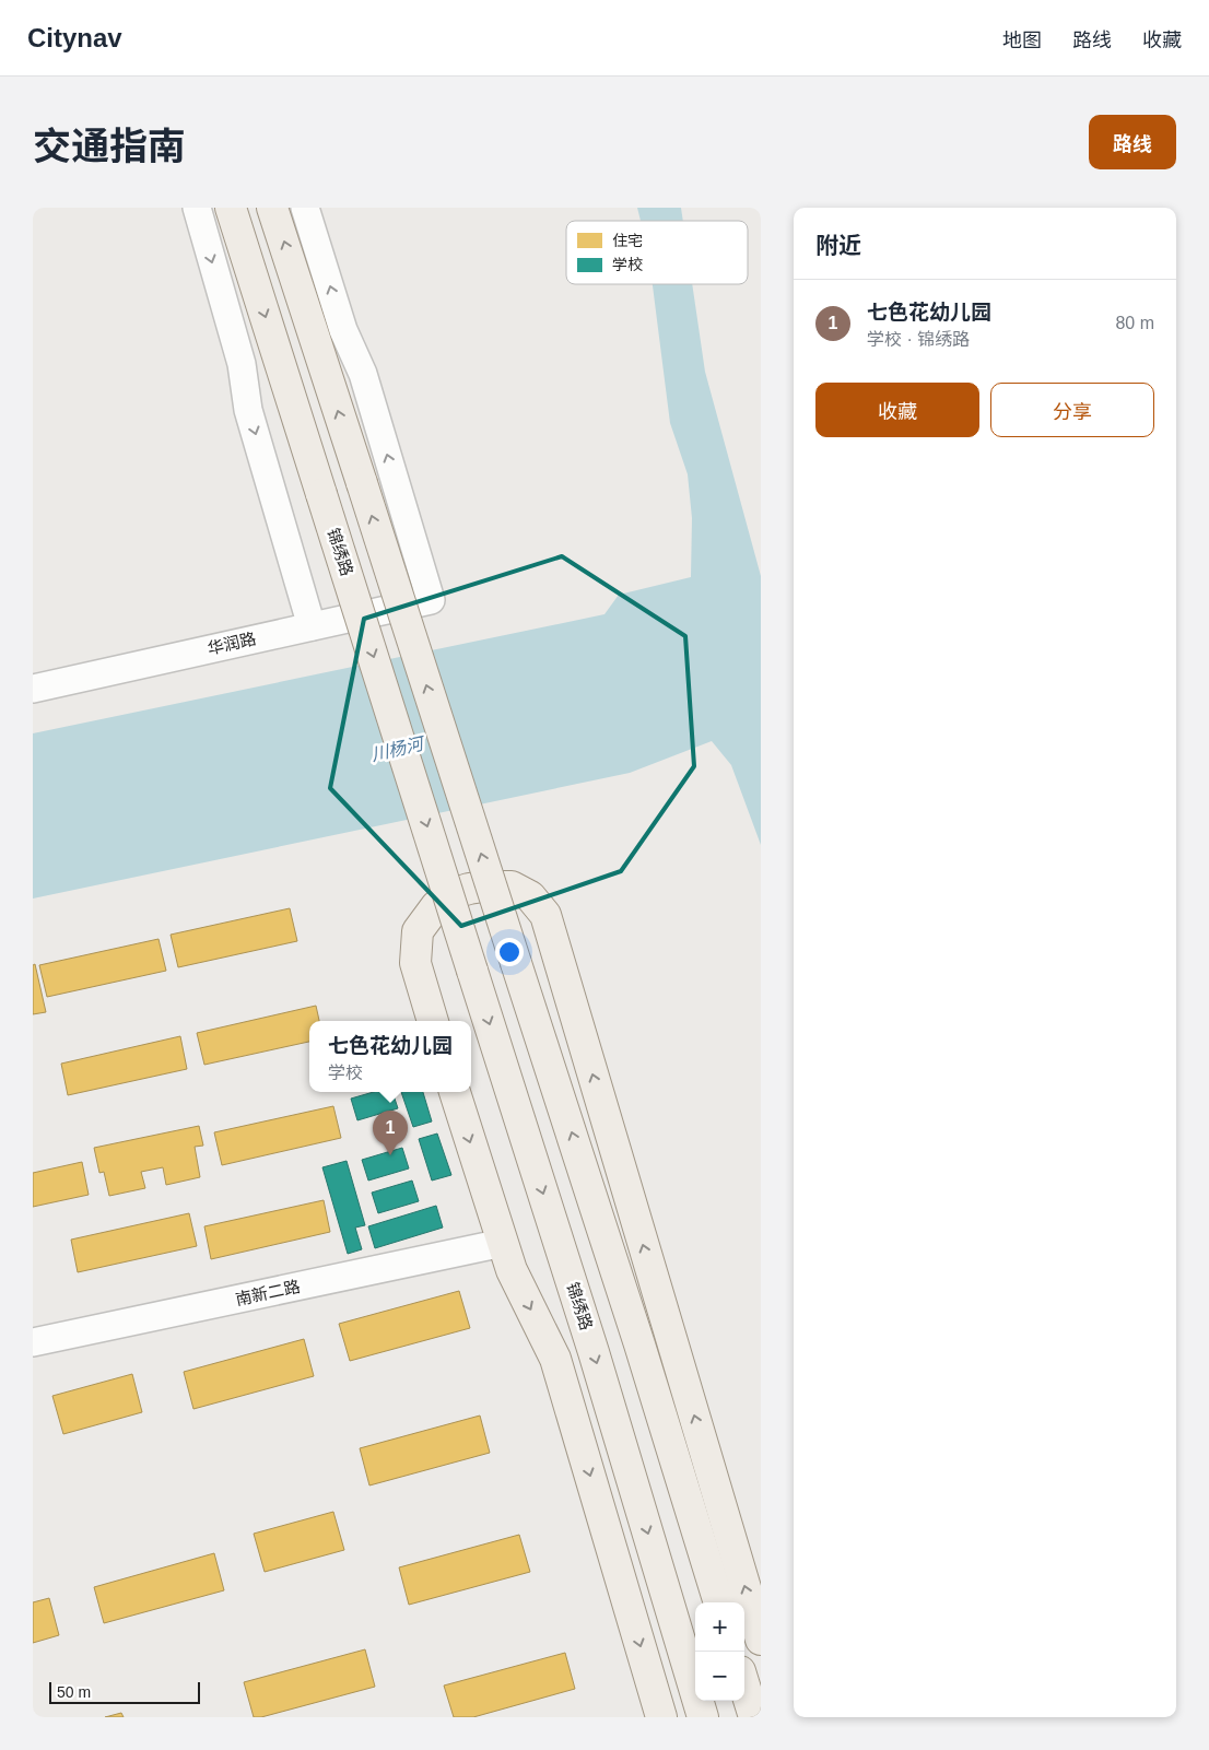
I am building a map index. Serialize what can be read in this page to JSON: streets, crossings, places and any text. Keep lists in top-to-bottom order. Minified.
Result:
{"streets":{"main road":["锦绣路"],"street":["华润路","南新二路"]},"water":["川杨河"],"legend":["住宅","学校"],"scale_bar":"50 m","page":{"header":"Citynav","nav":["地图","路线","收藏"],"title":"交通指南","buttons":["路线",["收藏","分享"]],"heading":"附近","list":[{"mark":"1","name":"七色花幼儿园","note":"学校 · 锦绣路","value":"80 m"}],"popup":["七色花幼儿园","学校"],"pins":"1","map_buttons":["+","−"],"scale":"50 m"}}
